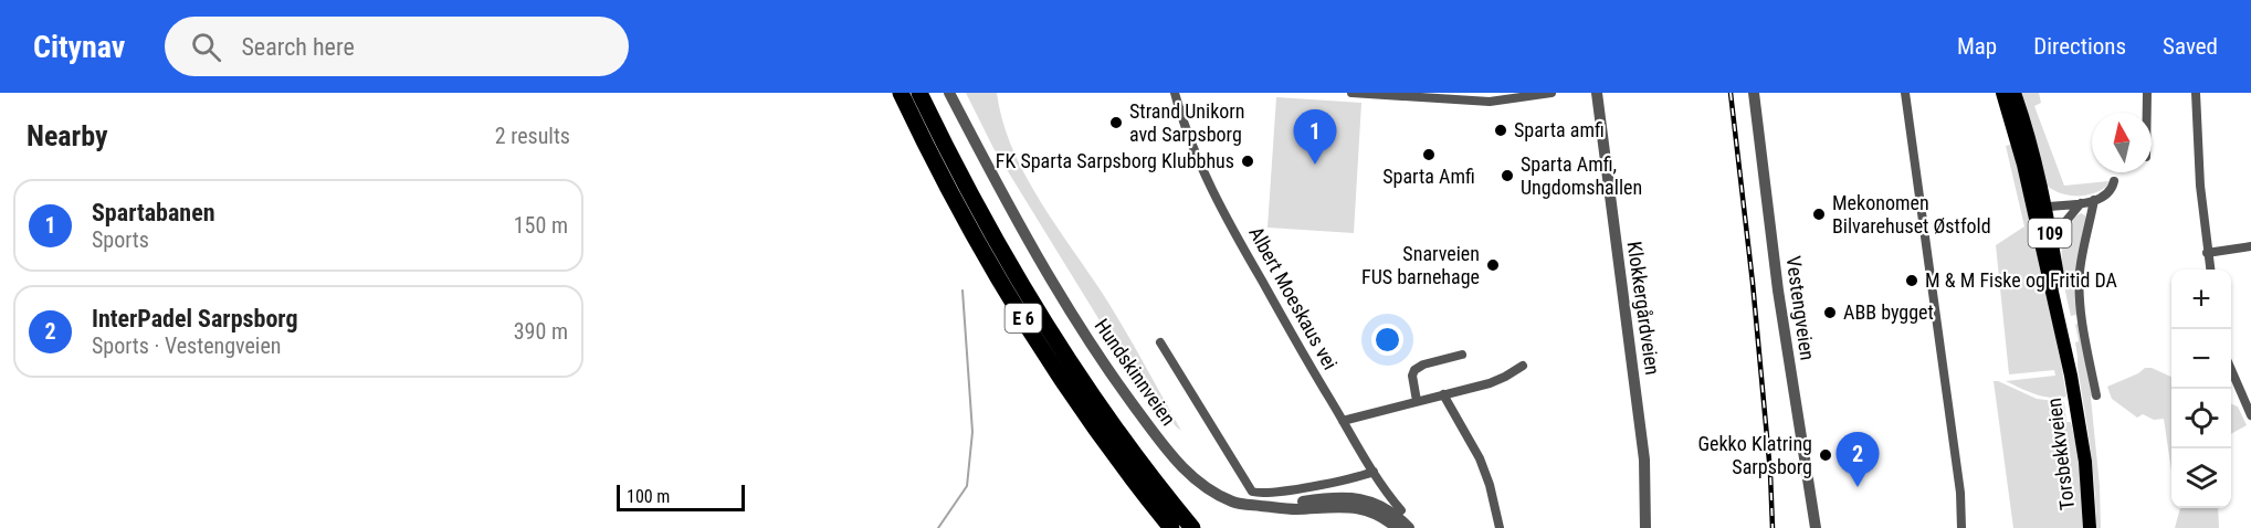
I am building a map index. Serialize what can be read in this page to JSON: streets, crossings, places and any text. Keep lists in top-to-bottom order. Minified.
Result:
{"streets":{"highway":["E 6"],"main road":["109","Torsbekkveien"],"street":["Albert Moeskaus vei","Klokkergårdveien","Vestengveien","Hundskinnveien"]},"places":["Strand Unikorn avd Sarpsborg","Sparta amfi","Sparta Amfi","FK Sparta Sarpsborg Klubbhus","Sparta Amfi, Ungdomshallen","Mekonomen Bilvarehuset Østfold","Snarveien FUS barnehage","M & M Fiske og Fritid DA","ABB bygget","Gekko Klatring Sarpsborg"],"scale_bar":"100 m","north":"top","page":{"header":"Citynav","search":"Search here","nav":["Map","Directions","Saved"],"heading":["Nearby","2 results"],"pins":["1","2"],"list":[{"mark":"1","name":"Spartabanen","note":"Sports","value":"150 m"},{"mark":"2","name":"InterPadel Sarpsborg","note":"Sports · Vestengveien","value":"390 m"}],"map_buttons":["+","−"],"scale":"100 m"}}
